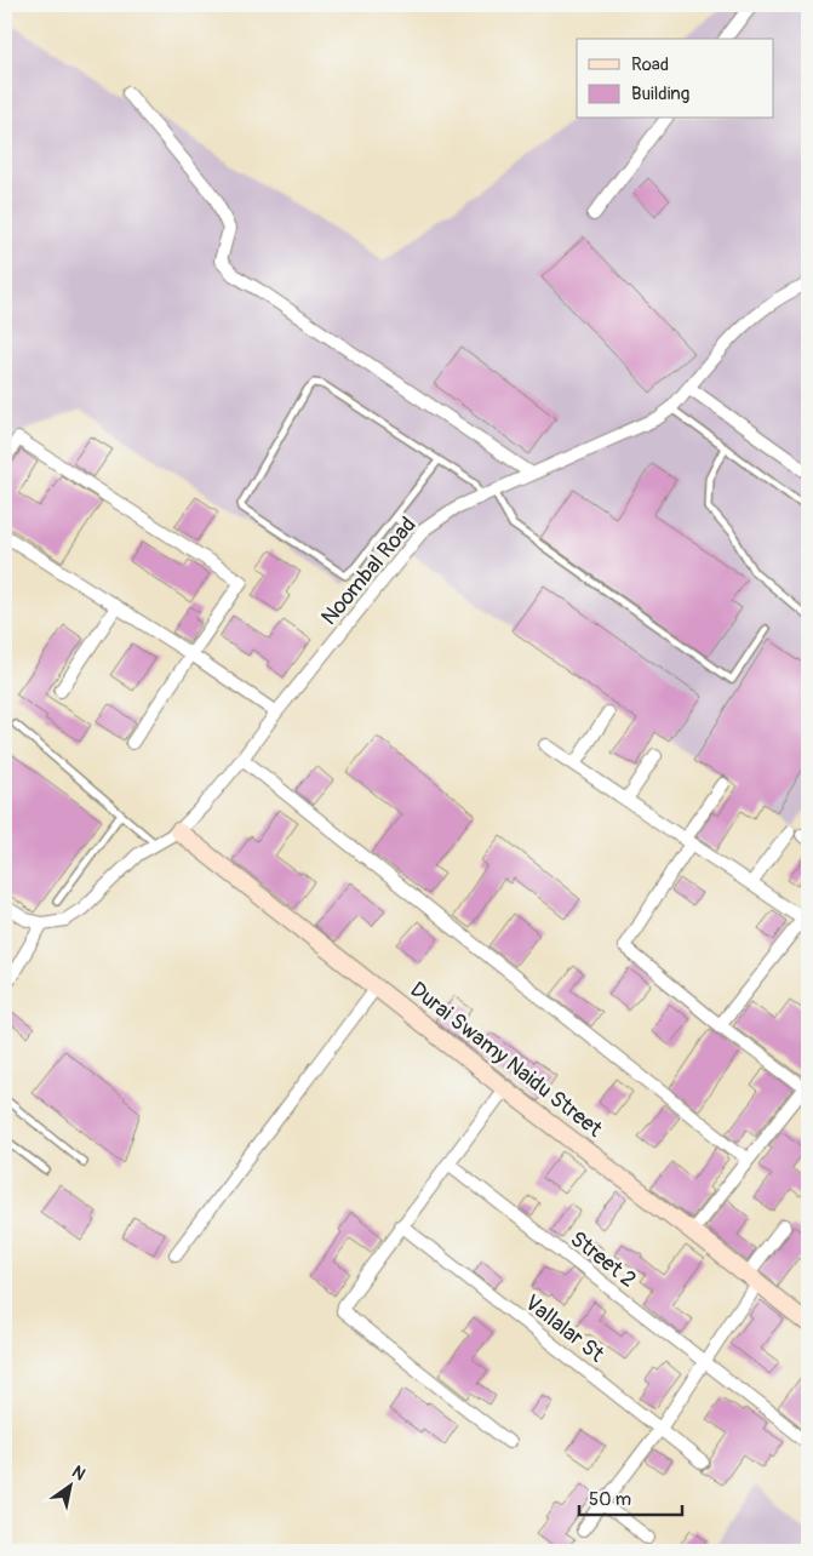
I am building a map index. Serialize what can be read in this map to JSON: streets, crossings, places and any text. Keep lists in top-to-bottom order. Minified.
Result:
{"streets":{"street":["Noombal Road","Durai Swamy Naidu Street","Street 2","Vallalar St"]},"crossings":[["Noombal Road","Durai Swamy Naidu Street"]],"legend":["Road","Building"],"scale_bar":"50 m","north":"top right"}
